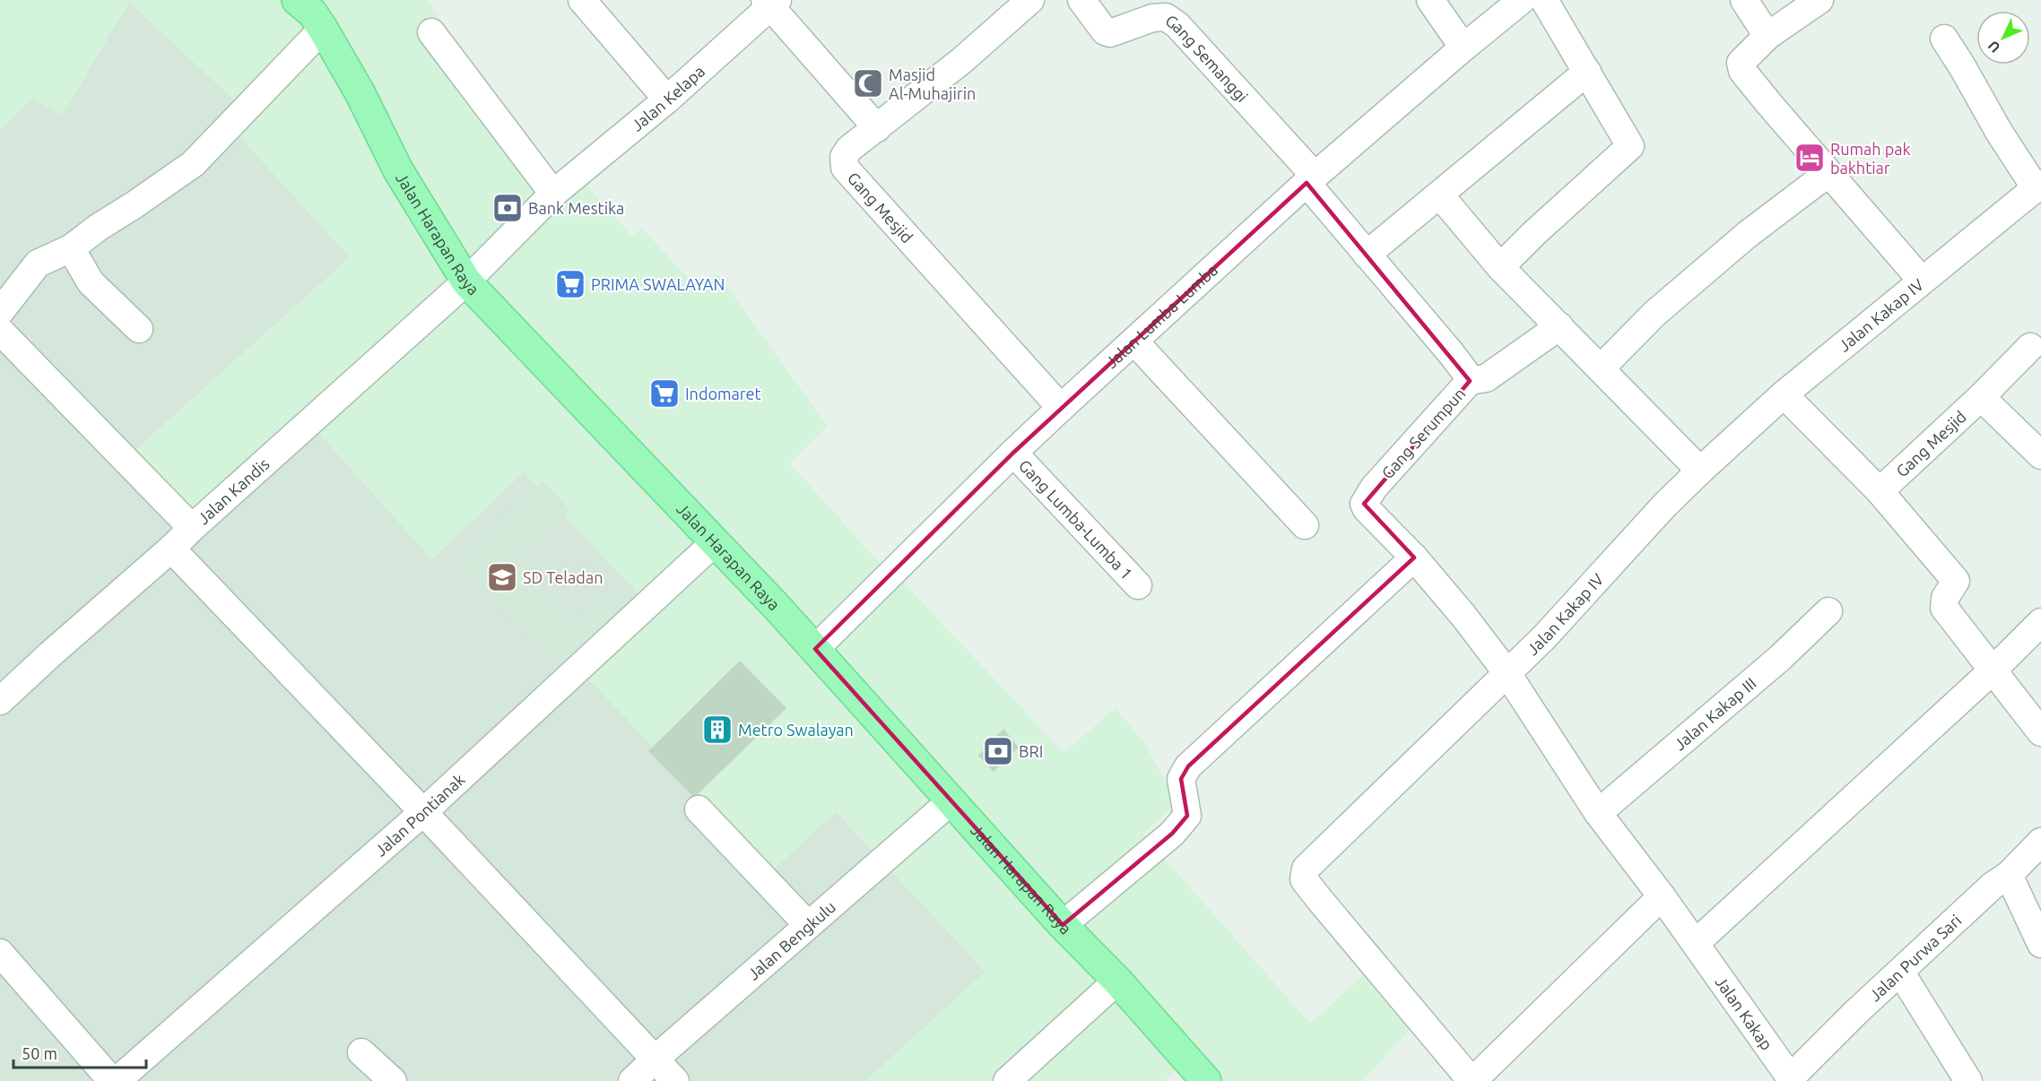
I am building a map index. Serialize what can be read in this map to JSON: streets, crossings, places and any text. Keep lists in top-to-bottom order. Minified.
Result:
{"streets":{"main road":["Jalan Harapan Raya"],"street":["Gang Semanggi","Jalan Kelapa","Gang Mesjid","Jalan Kakap IV","Jalan Lumba-Lumba","Gang Serumpun","Jalan Kandis","Gang Lumba-Lumba 1","Jalan Kakap III","Jalan Pontianak","Jalan Bengkulu","Jalan Purwa Sari","Jalan Kakap"]},"crossings":[["Gang Semanggi","Jalan Lumba-Lumba"],["Gang Semanggi","Gang Serumpun"],["Jalan Kelapa","Jalan Harapan Raya"],["Jalan Kelapa","Jalan Kandis"],["Gang Mesjid","Jalan Lumba-Lumba"],["Jalan Harapan Raya","Jalan Lumba-Lumba"],["Jalan Harapan Raya","Jalan Kandis"],["Jalan Harapan Raya","Jalan Pontianak"],["Jalan Harapan Raya","Jalan Bengkulu"],["Jalan Kakap IV","Jalan Kakap"],["Jalan Lumba-Lumba","Gang Serumpun"],["Jalan Lumba-Lumba","Gang Lumba-Lumba 1"],["Gang Serumpun","Jalan Kakap"],["Jalan Kakap III","Jalan Kakap"],["Jalan Purwa Sari","Jalan Kakap"]],"places":{"mosque":["Masjid Al-Muhajirin"],"hotel":["Rumah pak bakhtiar"],"bank":["Bank Mestika","BRI"],"supermarket":["PRIMA SWALAYAN","Indomaret"],"school or university":["SD Teladan"],"building":["Metro Swalayan"]},"scale_bar":"50 m","north":"bottom left"}
